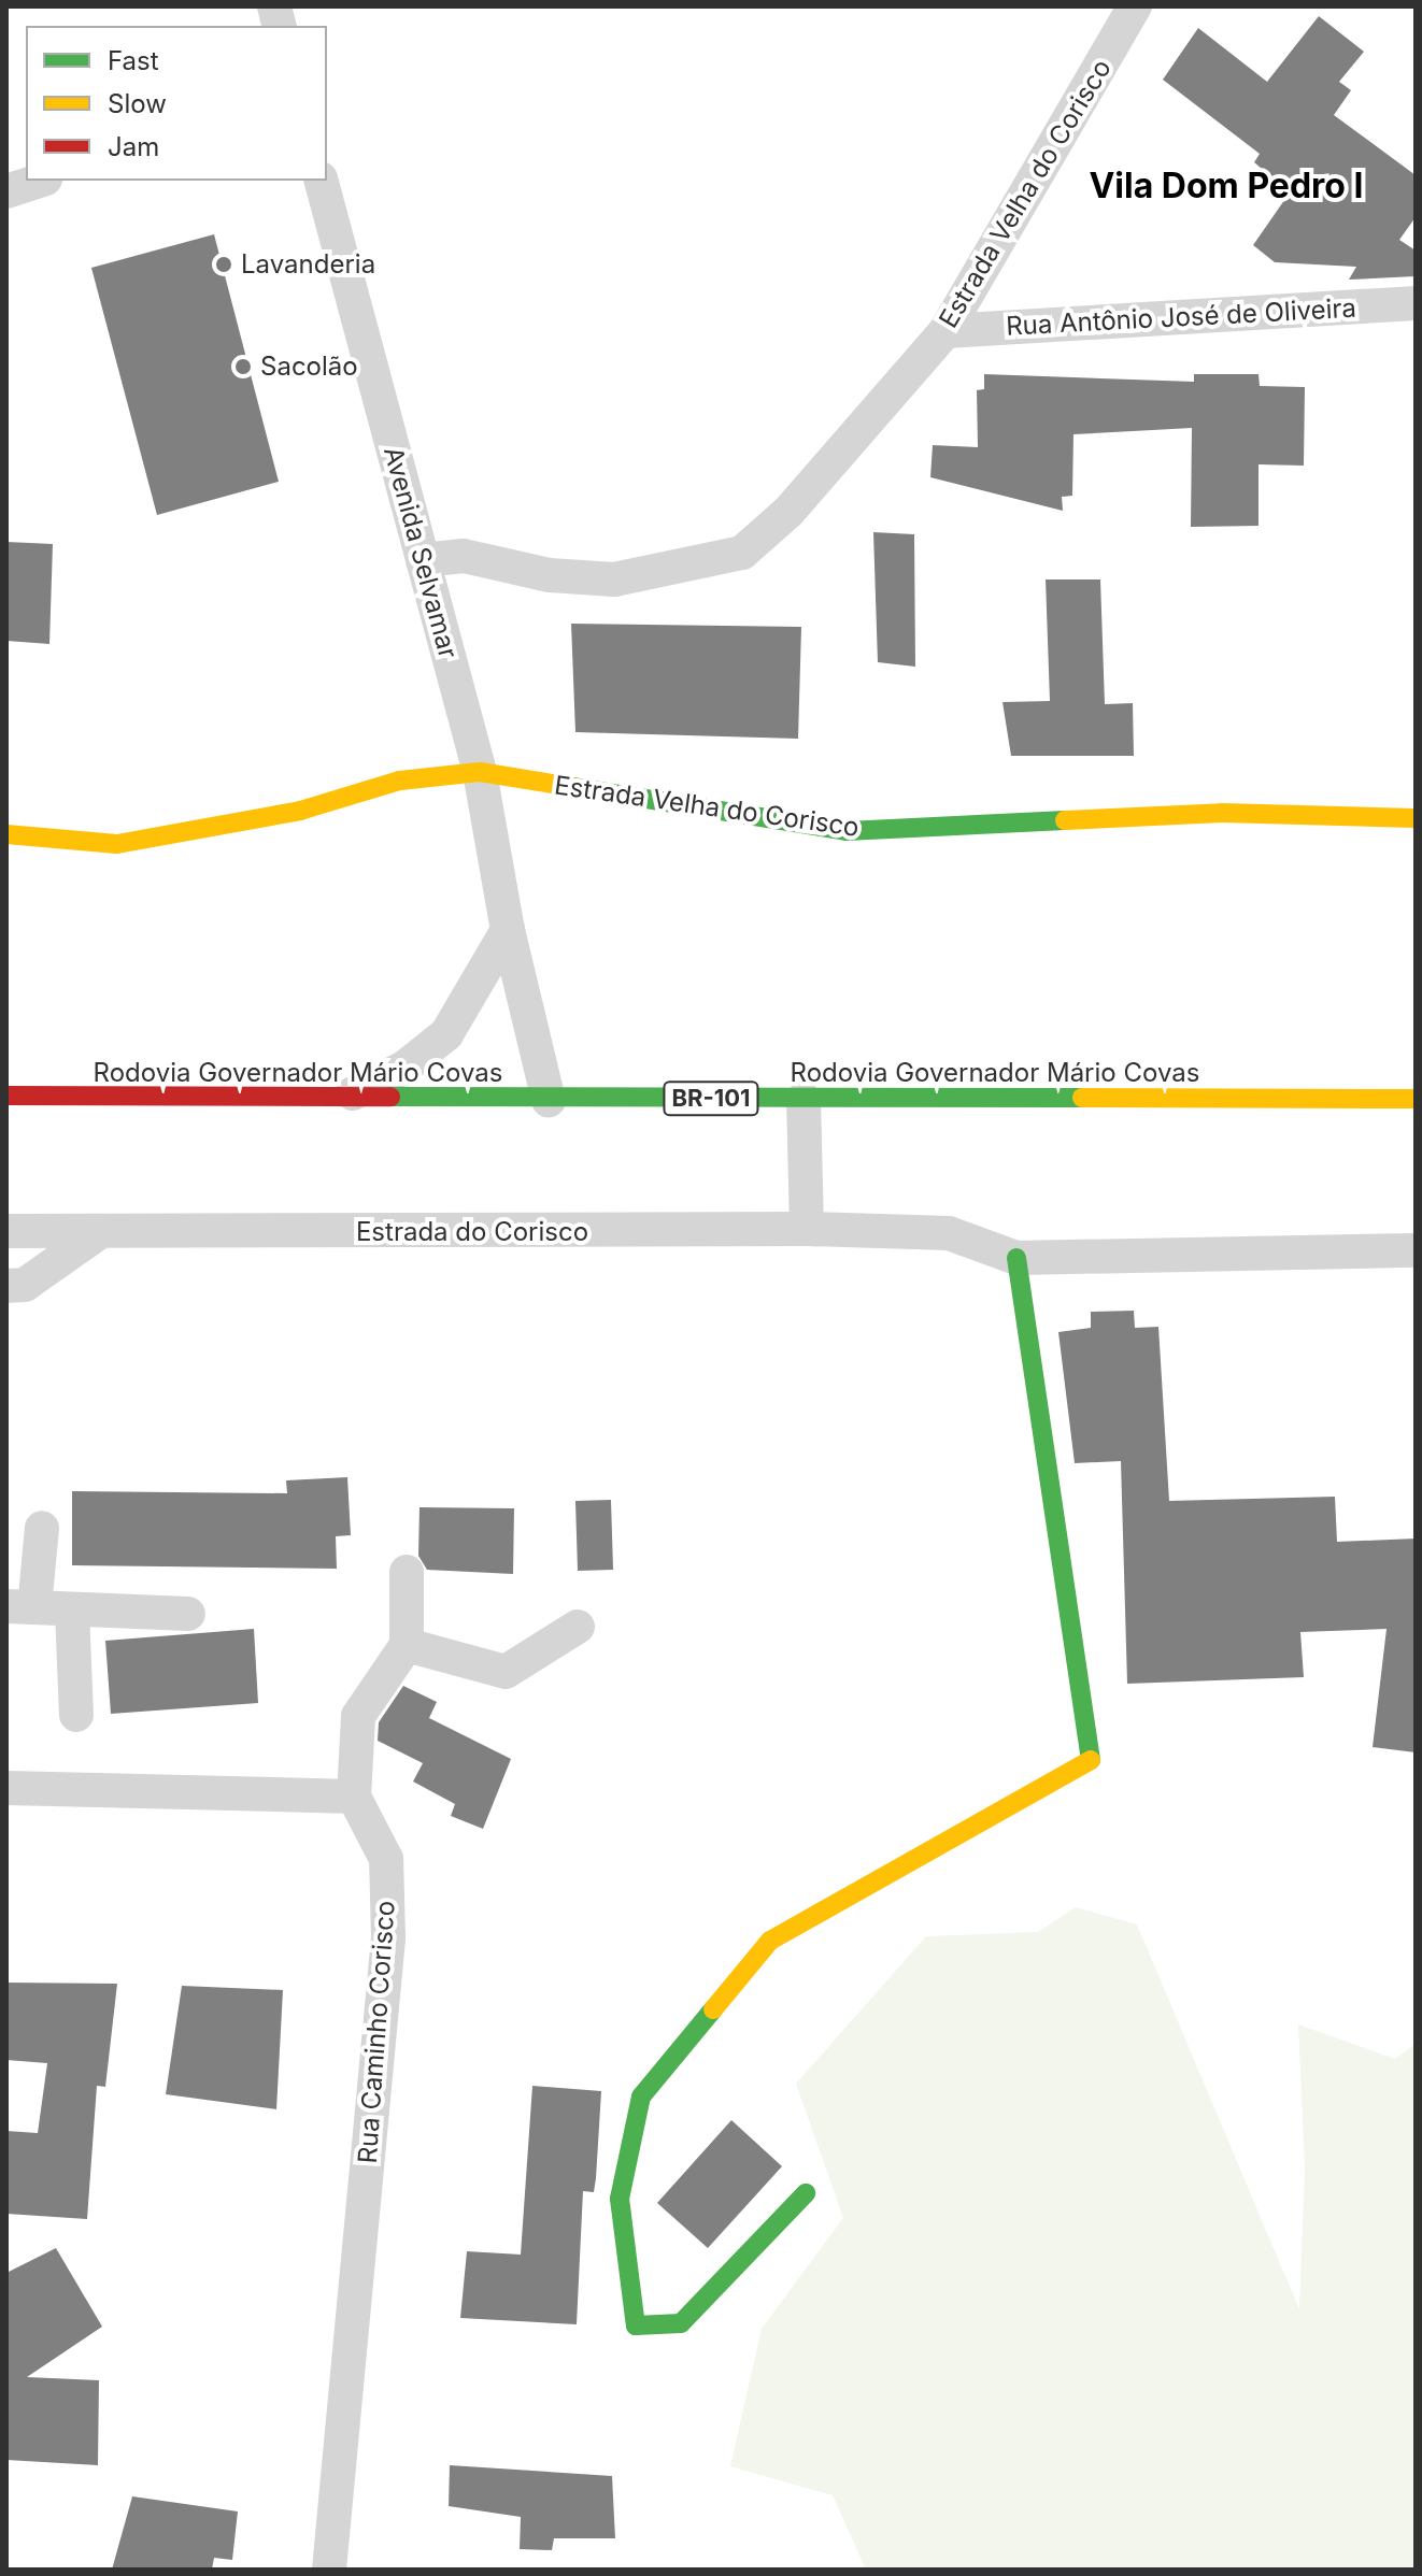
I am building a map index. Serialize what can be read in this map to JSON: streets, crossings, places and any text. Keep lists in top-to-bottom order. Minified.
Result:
{"streets":{"main road":["Estrada Velha do Corisco","Rodovia Governador Mário Covas","BR-101"],"street":["Rua Antônio José de Oliveira","Avenida Selvamar","Estrada do Corisco","Rua Caminho Corisco"]},"crossings":[["Estrada Velha do Corisco","Rua Antônio José de Oliveira"],["Estrada Velha do Corisco","Avenida Selvamar"],["Avenida Selvamar","Rodovia Governador Mário Covas"]],"districts":["Vila Dom Pedro I"],"places":["Lavanderia","Sacolão"],"legend":["Fast","Slow","Jam"]}
